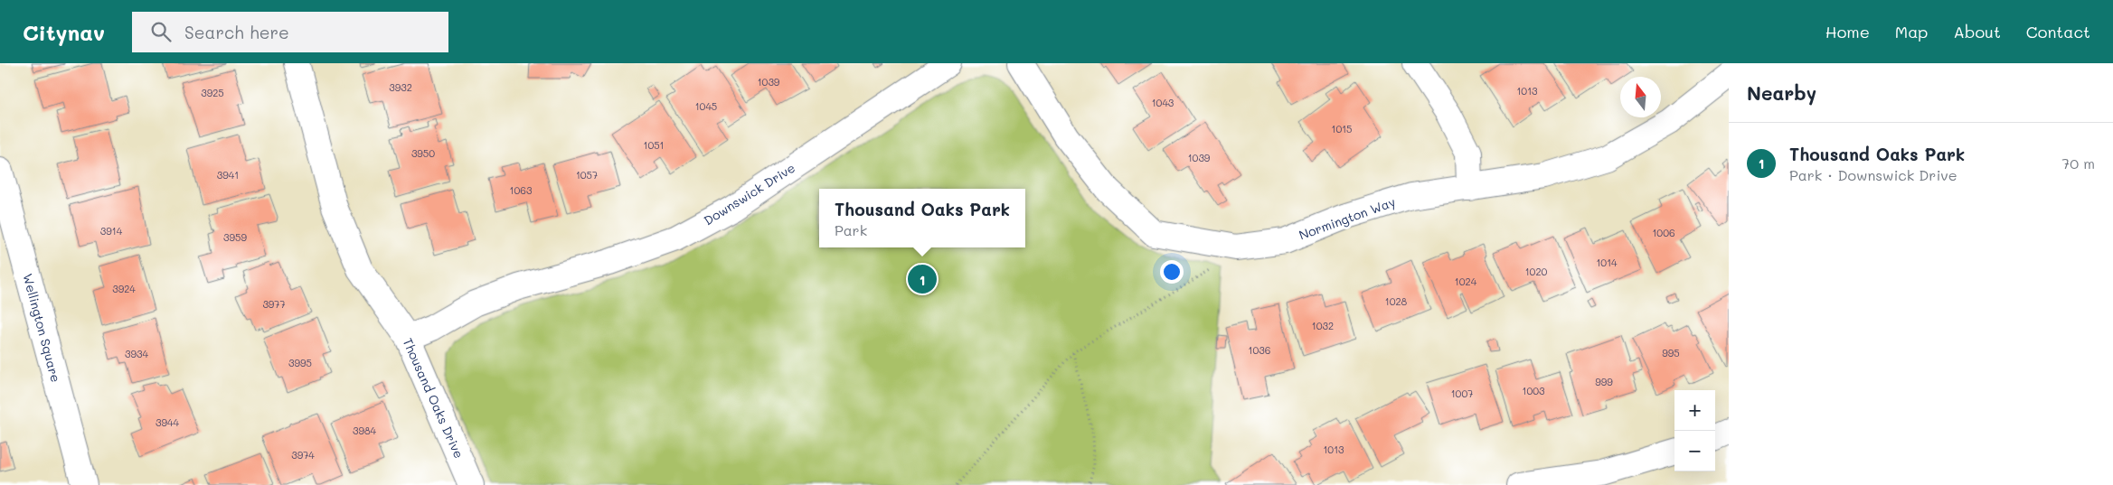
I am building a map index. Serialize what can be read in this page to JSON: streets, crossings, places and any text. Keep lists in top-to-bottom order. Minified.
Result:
{"streets":{"street":["Downswick Drive","Normington Way","Wellington Square","Thousand Oaks Drive"]},"crossings":[["Downswick Drive","Thousand Oaks Drive"]],"house_numbers":["1039","3932","1013","3925","1043","1045","1015","1051","3950","1039","3941","1057","1063","3914","1006","3959","1014","1020","1024","3924","1028","3977","1032","1036","995","3934","3995","999","1003","1007","3944","3984","1013","3974"],"north":"top","page":{"header":"Citynav","search":"Search here","nav":["Home","Map","About","Contact"],"heading":"Nearby","list":[{"mark":"1","name":"Thousand Oaks Park","note":"Park · Downswick Drive","value":"70 m"}],"popup":["Thousand Oaks Park","Park"],"pins":"1","map_buttons":["+","−"]}}
